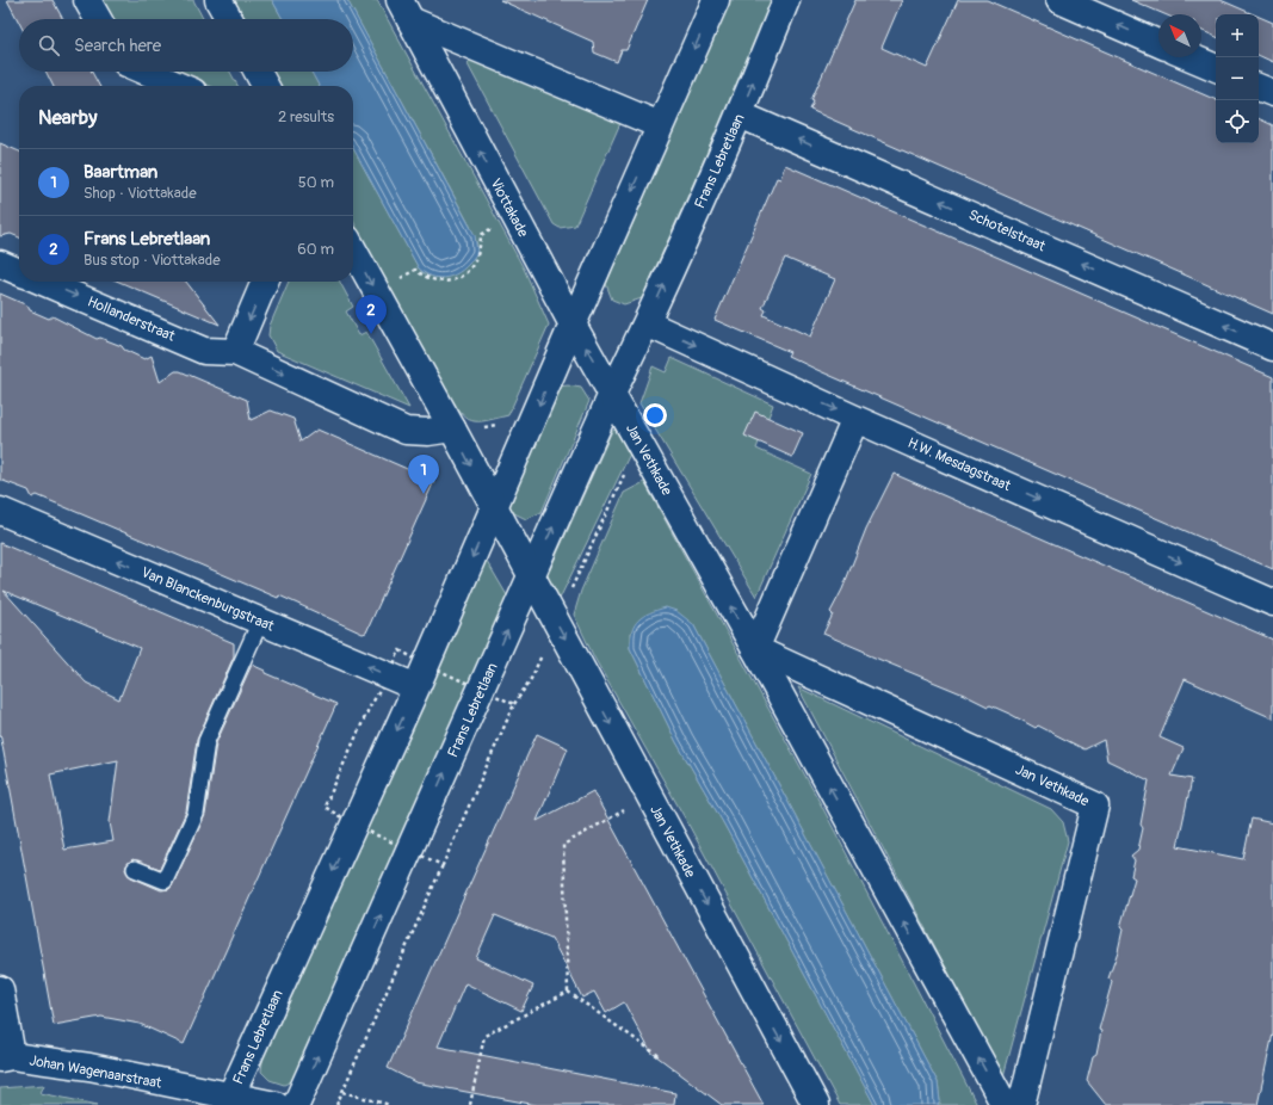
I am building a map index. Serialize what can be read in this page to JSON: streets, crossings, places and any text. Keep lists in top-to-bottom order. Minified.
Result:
{"streets":{"street":["Frans Lebretlaan","Viottakade","Schotelstraat","Hollanderstraat","Jan Vethkade","H.W. Mesdagstraat","Van Blanckenburgstraat","Johan Wagenaarstraat"]},"crossings":[["Frans Lebretlaan","Viottakade"],["Frans Lebretlaan","Schotelstraat"],["Frans Lebretlaan","Jan Vethkade"],["Frans Lebretlaan","H.W. Mesdagstraat"],["Frans Lebretlaan","Van Blanckenburgstraat"],["Frans Lebretlaan","Johan Wagenaarstraat"],["Viottakade","Jan Vethkade"]],"one_way":["Schotelstraat","Hollanderstraat","H.W. Mesdagstraat","Van Blanckenburgstraat"],"north":"top left","page":{"map_buttons":["+","−"],"search":"Search here","heading":["Nearby","2 results"],"list":[{"mark":"1","name":"Baartman","note":"Shop · Viottakade","value":"50 m"},{"mark":"2","name":"Frans Lebretlaan","note":"Bus stop · Viottakade","value":"60 m"}],"pins":["2","1"]}}
